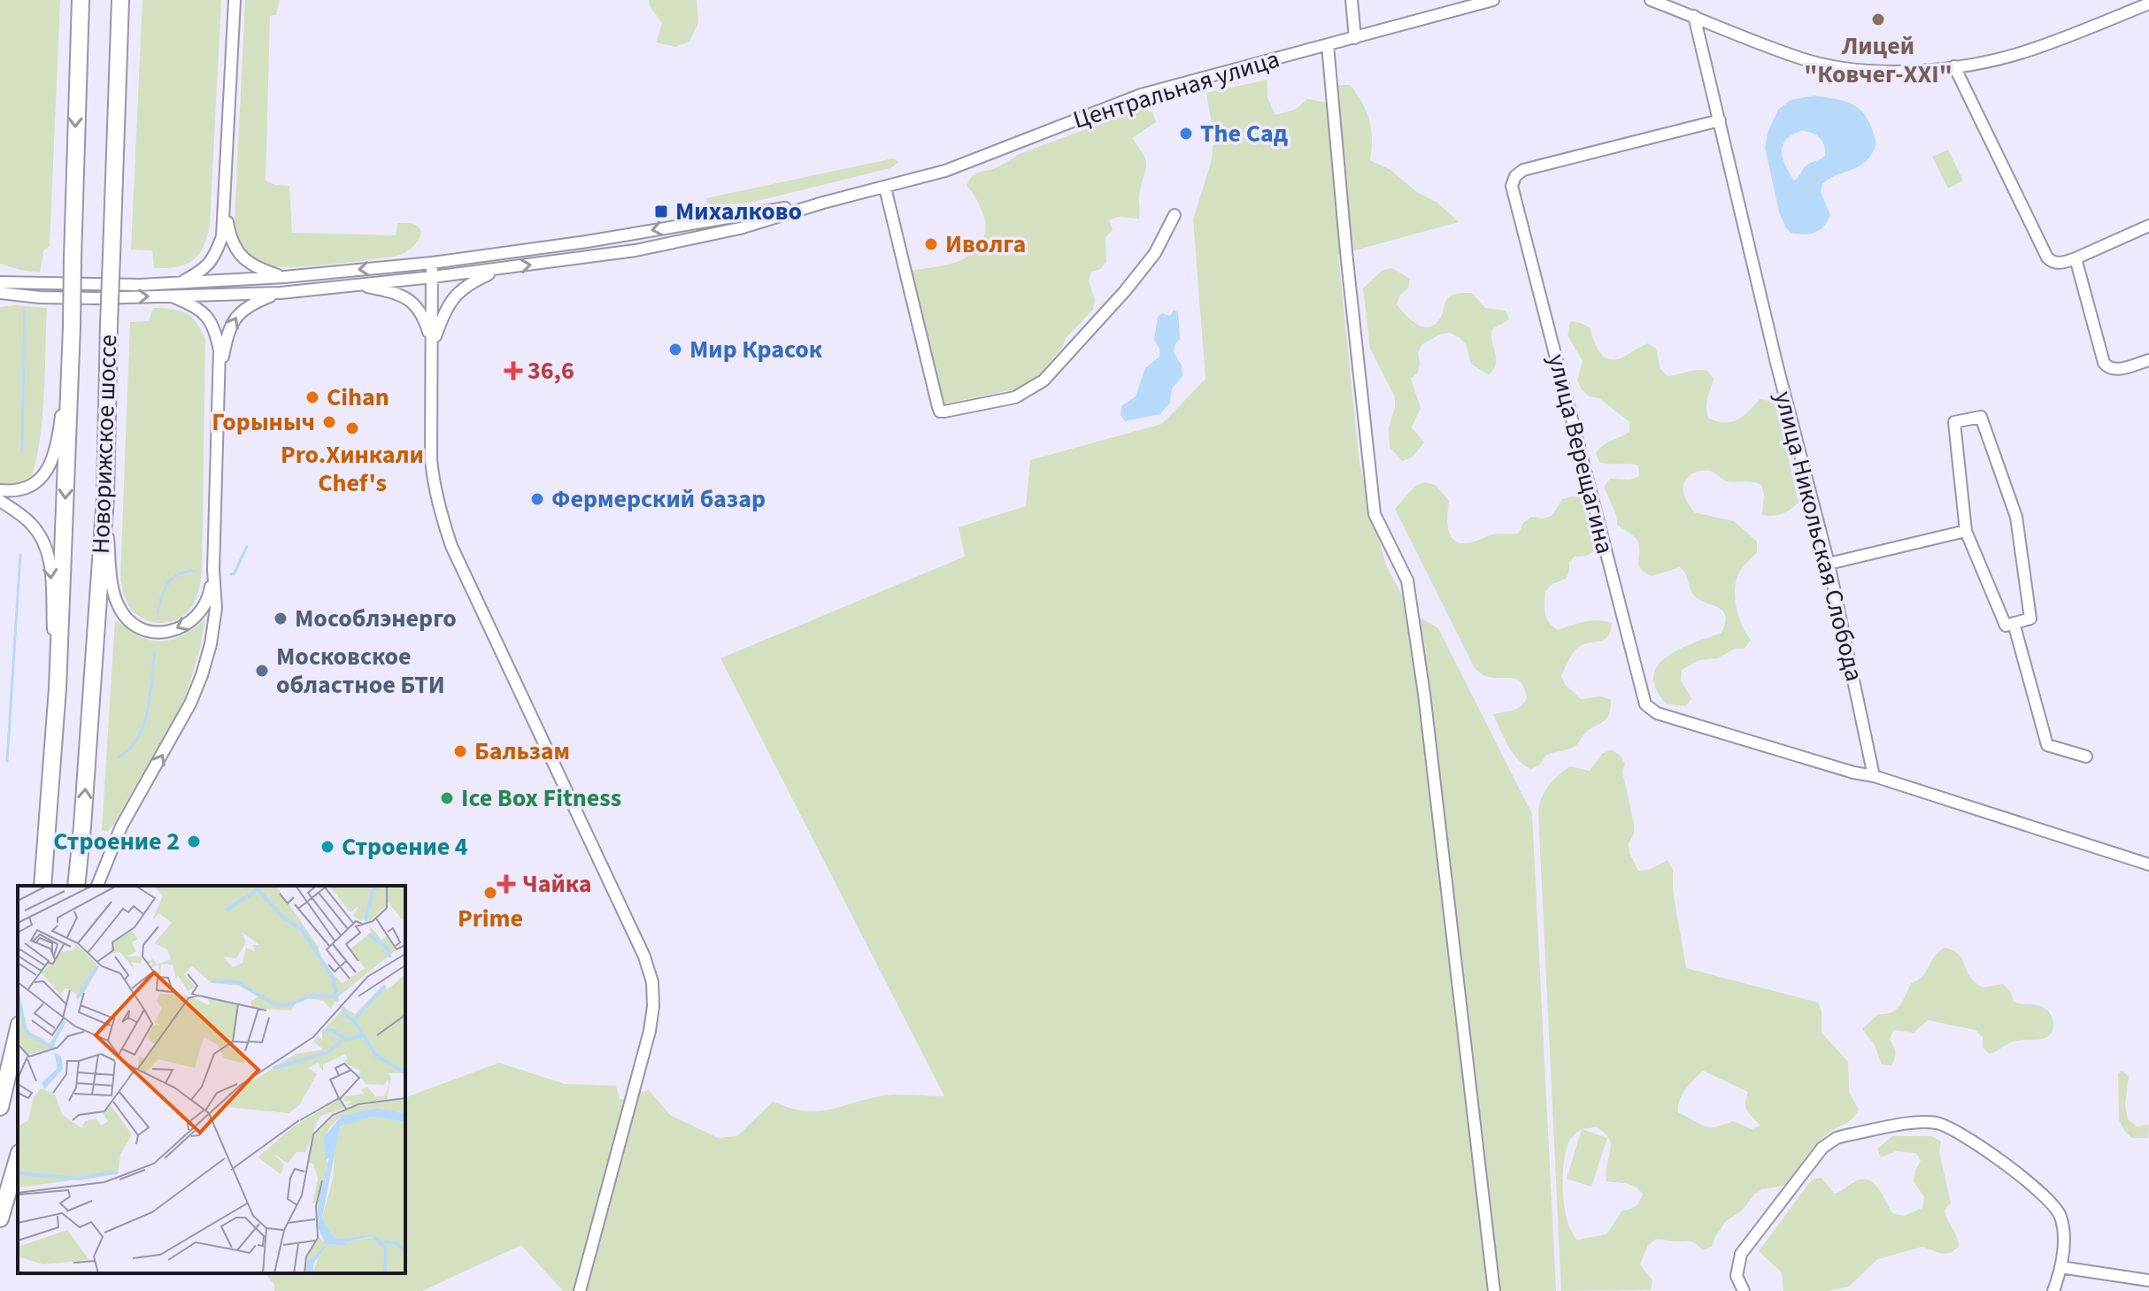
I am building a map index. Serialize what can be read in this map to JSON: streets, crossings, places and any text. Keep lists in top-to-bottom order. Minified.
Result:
{"streets":{"highway":["Новорижское шоссе"],"street":["Центральная улица","улица Верещагина","улица Никольская Слобода"]},"crossings":[["улица Верещагина","улица Никольская Слобода"]],"places":{"other":["Лицей \"Ковчег-XXI\"","The Сад","Иволга","Мир Красок","Cihan","Горыныч","Pro.Хинкали Chef's","Фермерский базар","Мособлэнерго","Московское областное БТИ","Бальзам","Ice Box Fitness","Строение 2","Строение 4","Prime"],"transit":["Михалково"],"health":["36,6","Чайка"]}}
